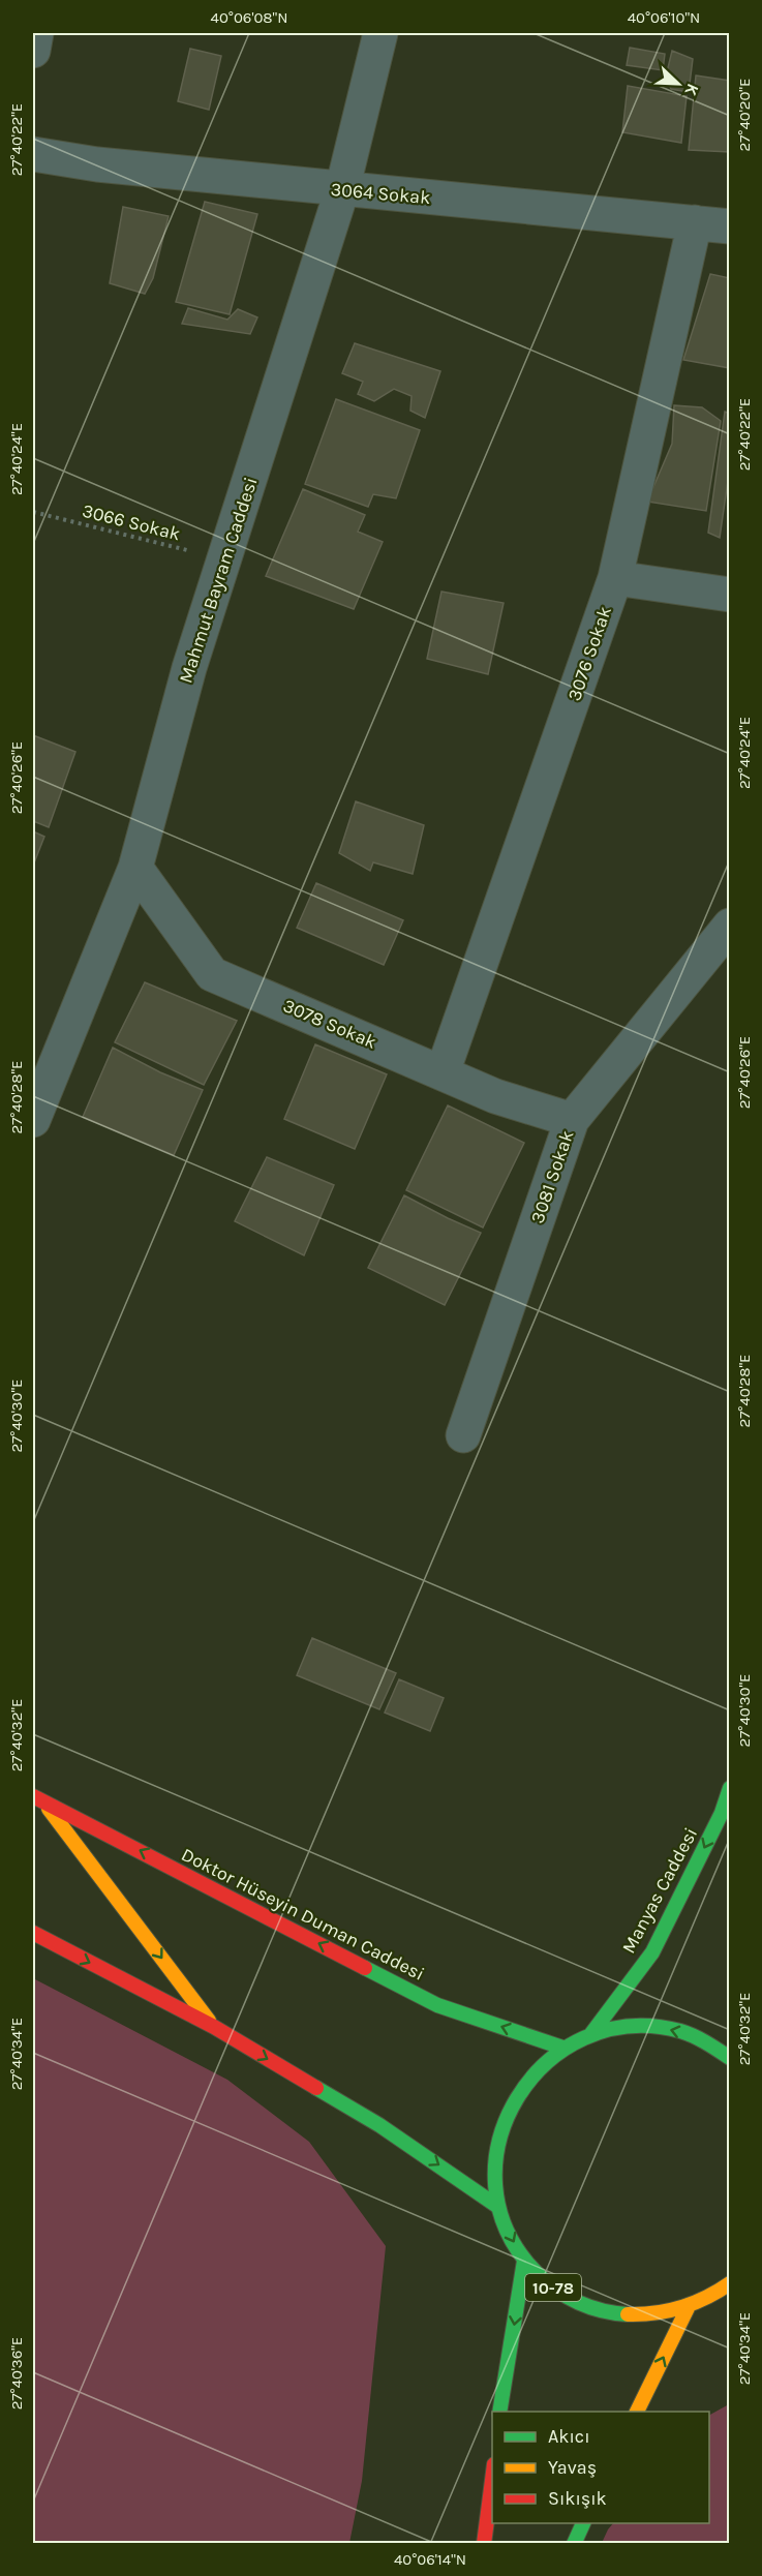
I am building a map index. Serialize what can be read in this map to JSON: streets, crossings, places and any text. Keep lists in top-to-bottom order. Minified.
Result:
{"streets":{"main road":["Manyas Caddesi","Doktor Hüseyin Duman Caddesi","10-78"],"street":["3064 Sokak","Mahmut Bayram Caddesi","3076 Sokak","3078 Sokak","3081 Sokak"],"path":["3066 Sokak"]},"crossings":[["3064 Sokak","Mahmut Bayram Caddesi"],["3064 Sokak","3076 Sokak"],["3066 Sokak","Mahmut Bayram Caddesi"],["Mahmut Bayram Caddesi","3078 Sokak"],["3076 Sokak","3078 Sokak"],["3078 Sokak","3081 Sokak"],["Manyas Caddesi","Doktor Hüseyin Duman Caddesi"],["Manyas Caddesi","10-78"]],"legend":["Akıcı","Yavaş","Sıkışık"],"north":"bottom right","coordinates":["40°06'08\"N","40°06'10\"N","27°40'20\"E","27°40'22\"E","27°40'24\"E","27°40'26\"E","27°40'28\"E","27°40'30\"E","27°40'32\"E","27°40'34\"E","27°40'36\"E","40°06'14\"N"]}
